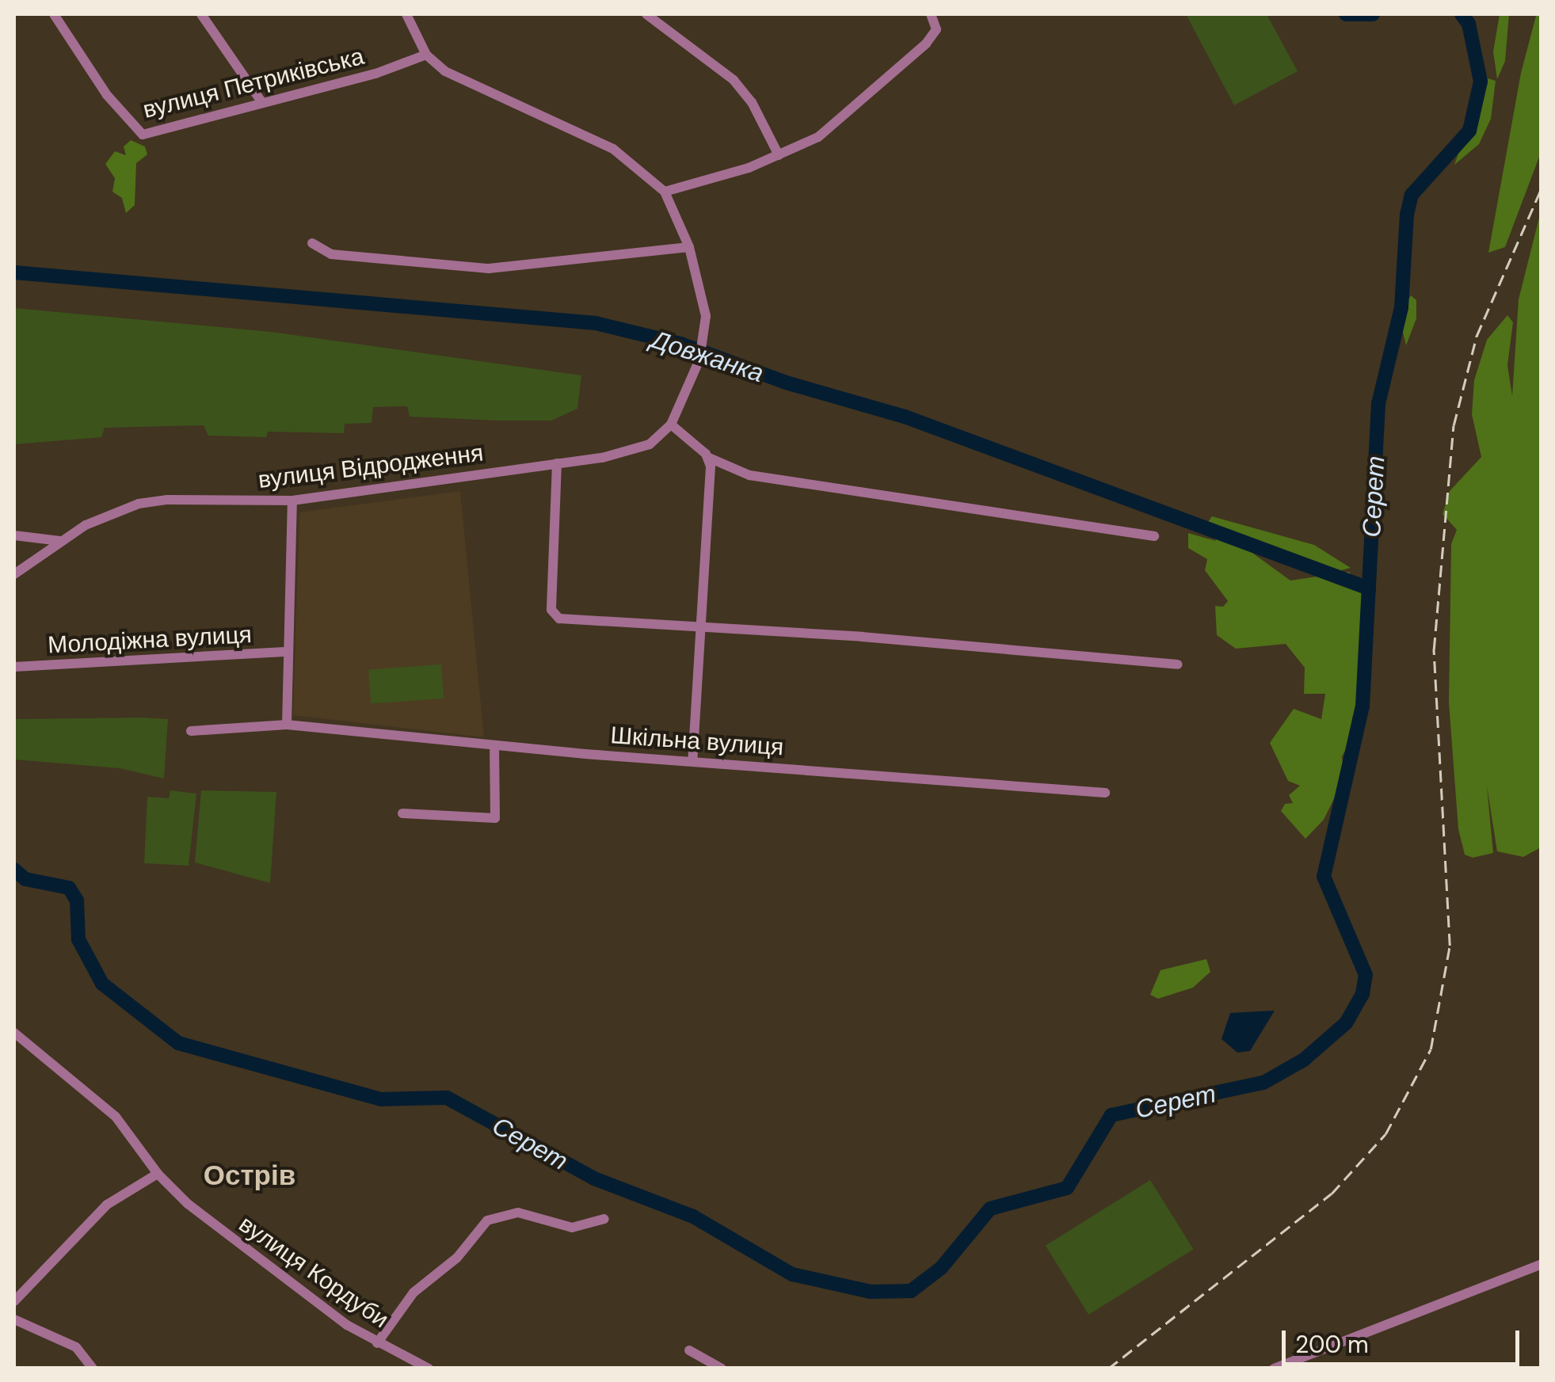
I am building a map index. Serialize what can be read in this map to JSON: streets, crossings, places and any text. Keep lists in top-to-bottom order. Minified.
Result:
{"streets":{"street":["вулиця Петриківська","вулиця Відродження","Молодіжна вулиця","Шкільна вулиця","вулиця Кордуби"]},"districts":["Острів"],"water":["Довжанка","Серет"],"scale_bar":"200 m"}
